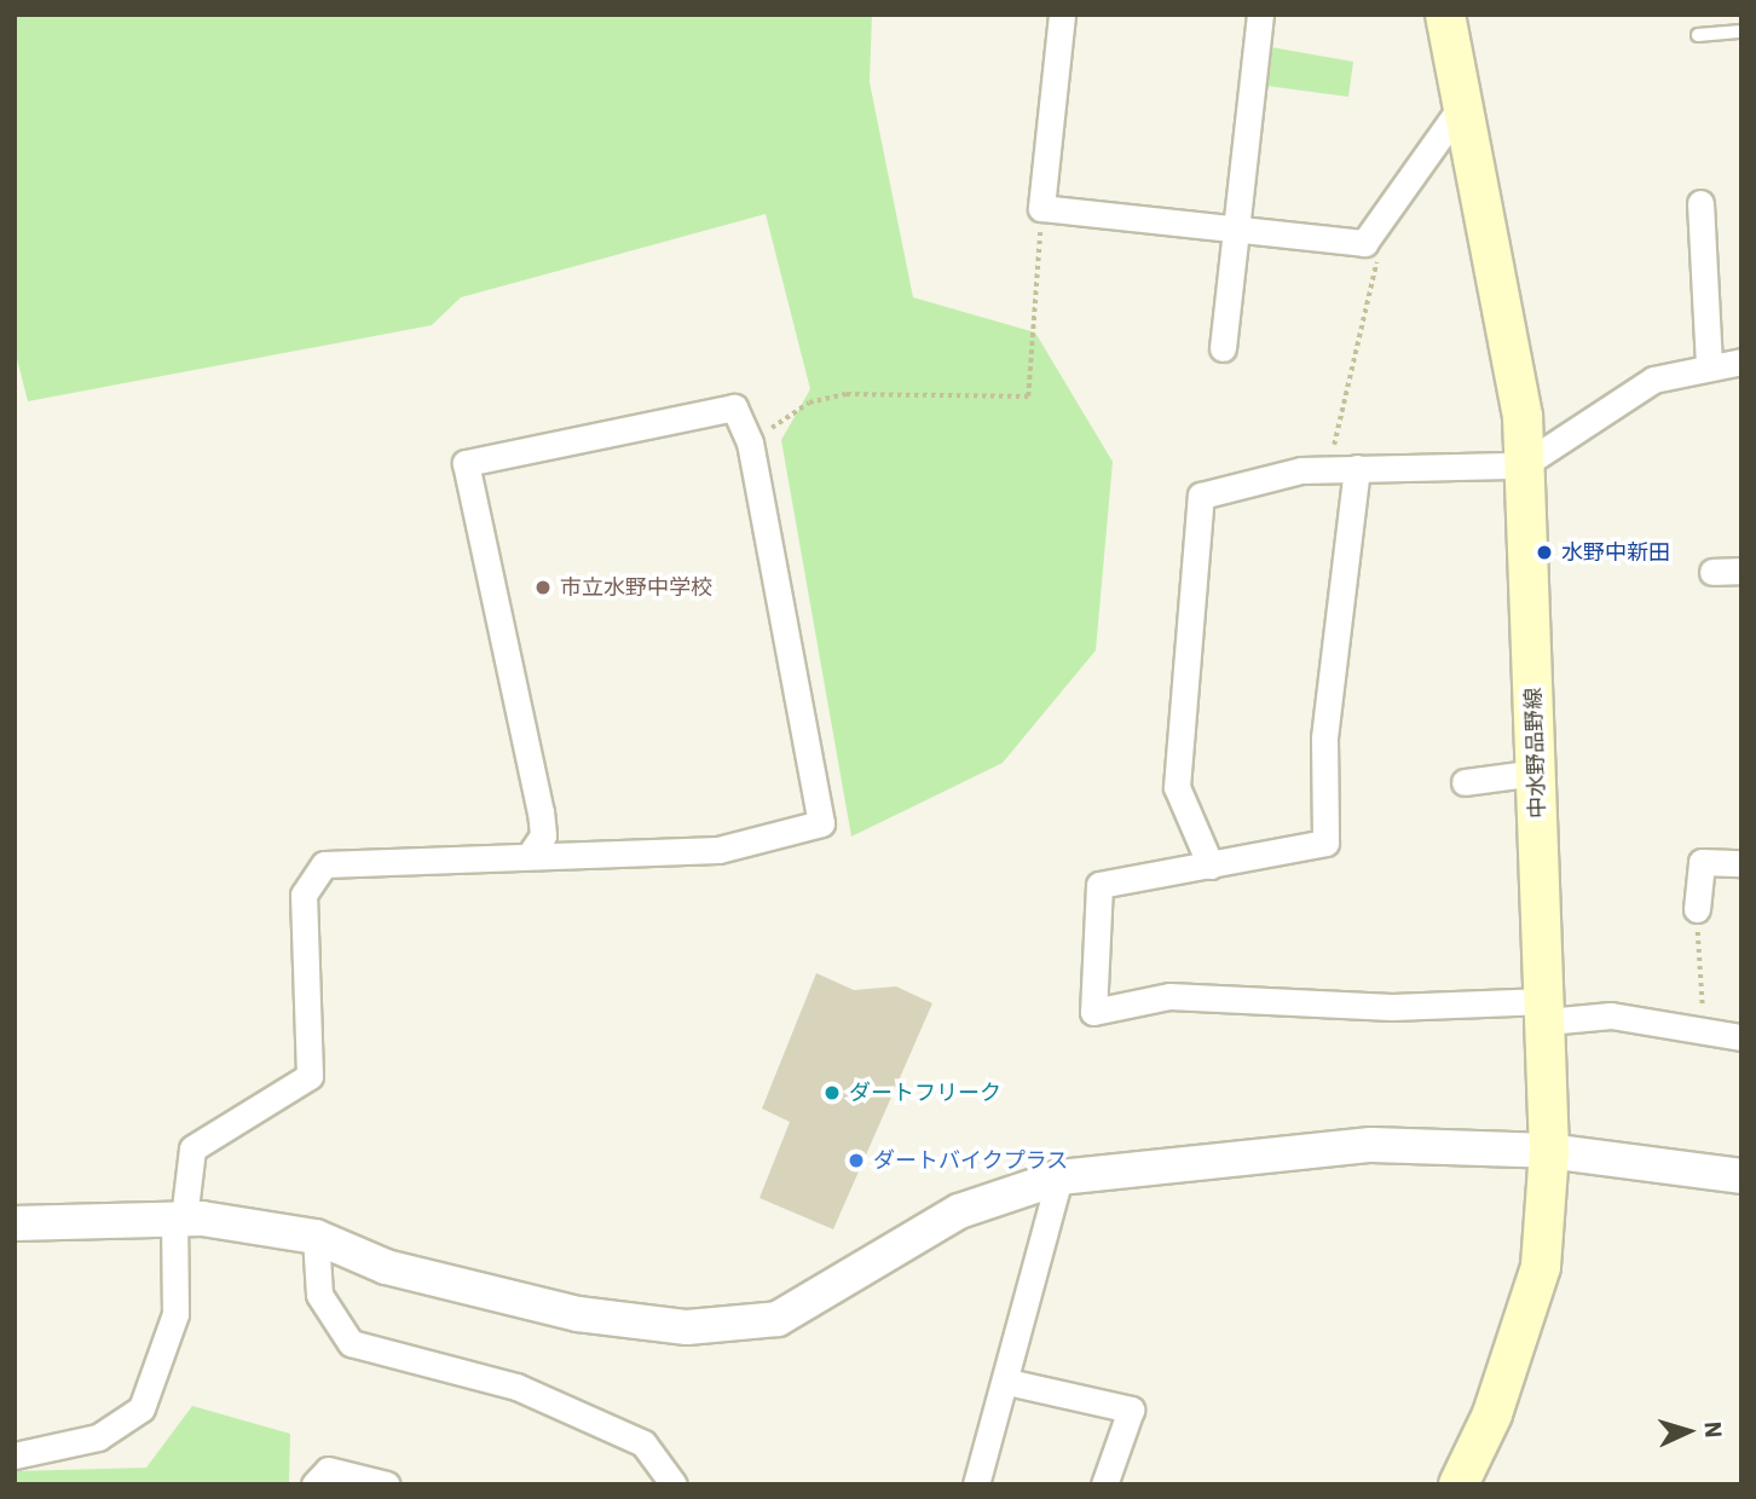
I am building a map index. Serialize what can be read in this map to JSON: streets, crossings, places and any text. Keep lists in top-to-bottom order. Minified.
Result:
{"streets":{"main road":["中水野品野線"]},"places":["水野中新田","市立水野中学校","ダートフリーク","ダートバイクプラス"],"north":"right"}
